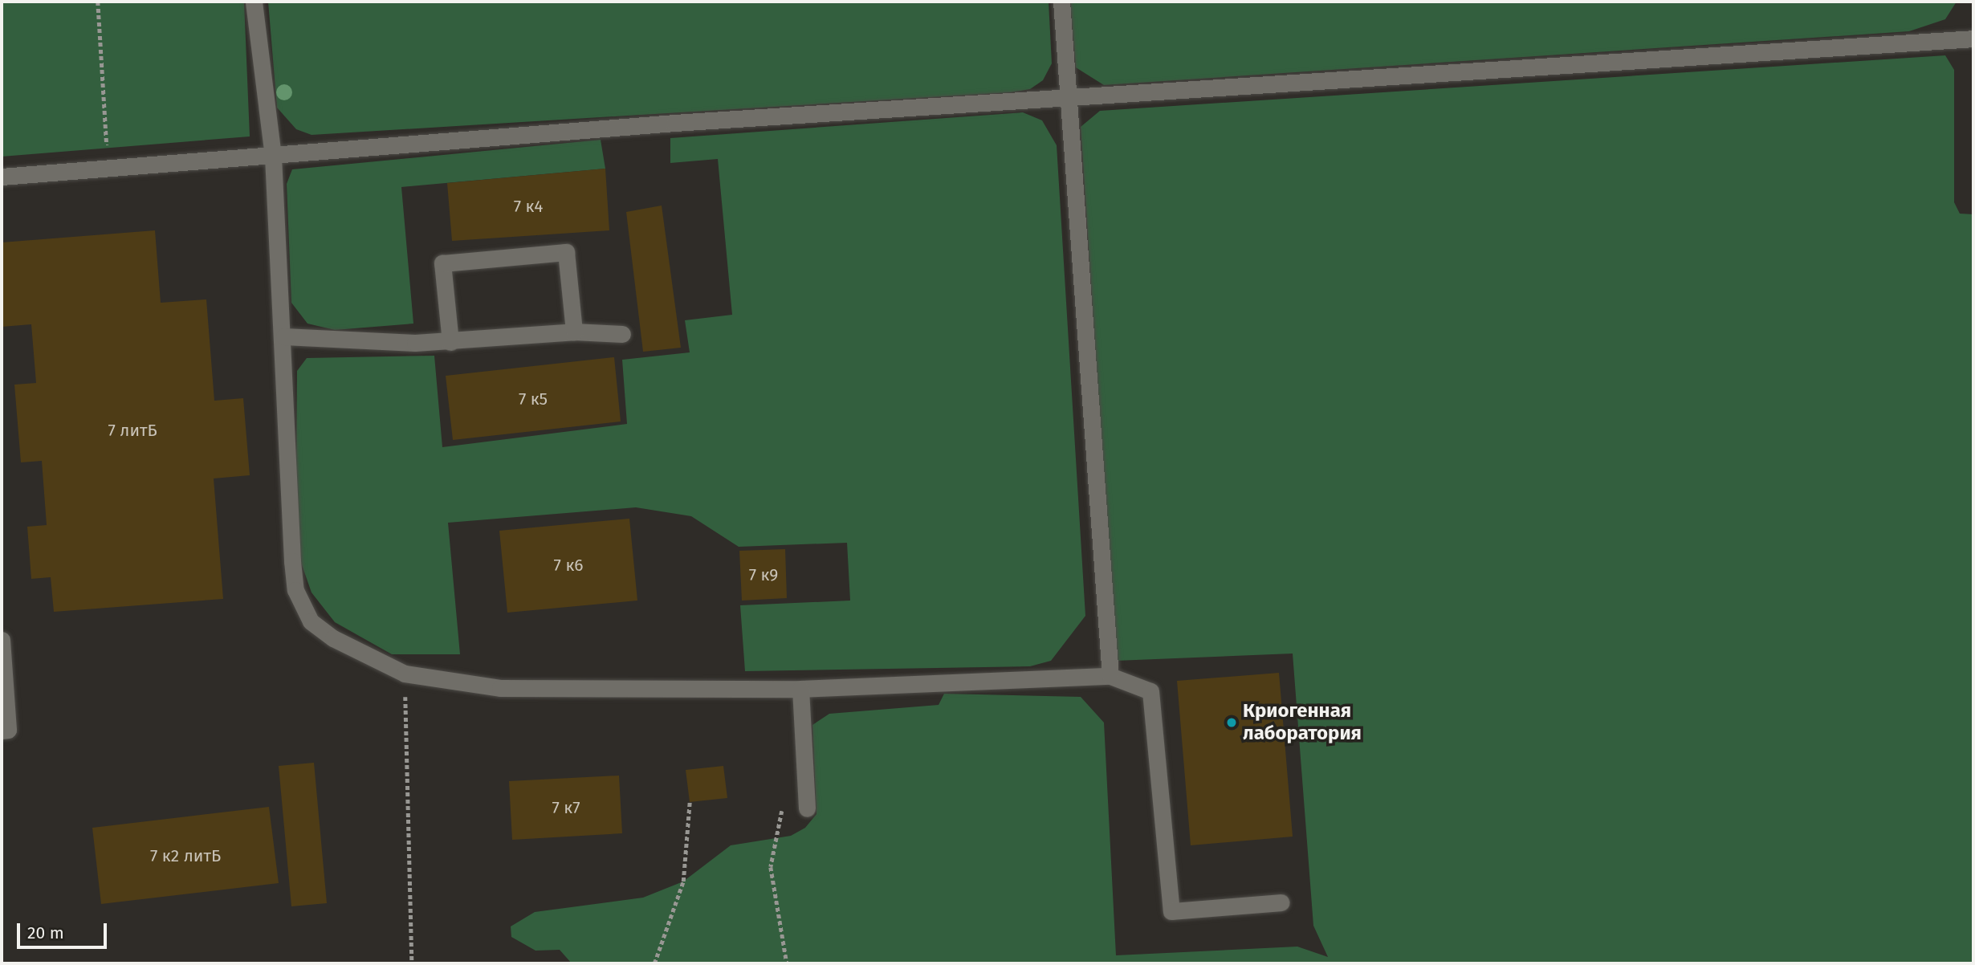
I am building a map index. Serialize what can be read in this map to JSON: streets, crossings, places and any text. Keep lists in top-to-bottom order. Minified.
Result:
{"places":["Криогенная лаборатория"],"house_numbers":["7 к4","7 к5","7 литБ","7 к6","7 к9","7 к7","7 к2 литБ"],"scale_bar":"20 m"}
